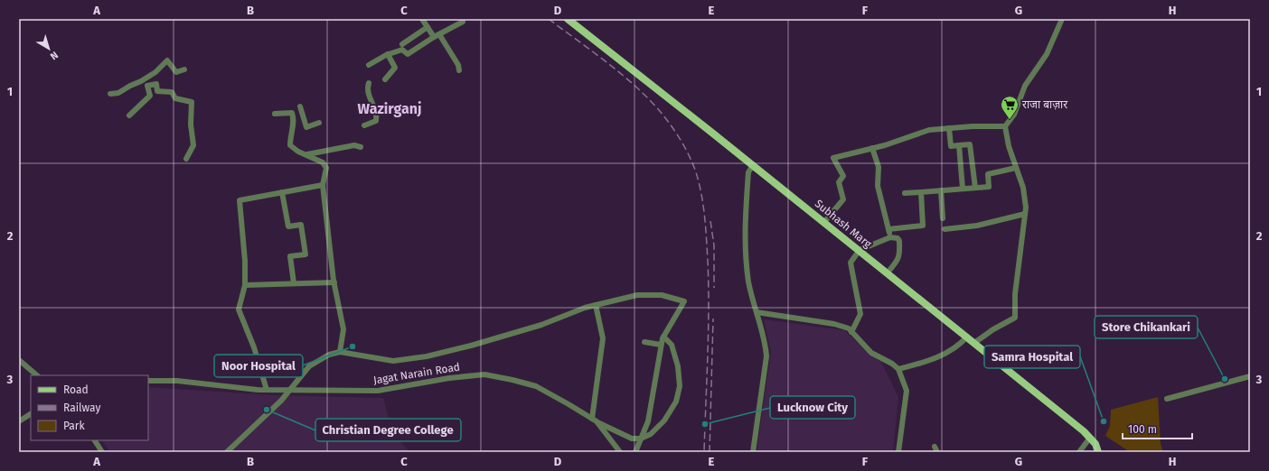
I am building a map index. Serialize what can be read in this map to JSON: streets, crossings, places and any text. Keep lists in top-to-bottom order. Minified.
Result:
{"streets":{"main road":["Subhash Marg"],"street":["Jagat Narain Road"]},"districts":["Wazirganj"],"places":{"supermarket":["राजा बाज़ार"],"other":["Noor Hospital","Store Chikankari","Christian Degree College","Samra Hospital","Lucknow City"]},"legend":["Road","Railway","Park"],"scale_bar":"100 m","north":"bottom right","grid":{"columns":["A","B","C","D","E","F","G","H"],"rows":["1","2","3"]}}
